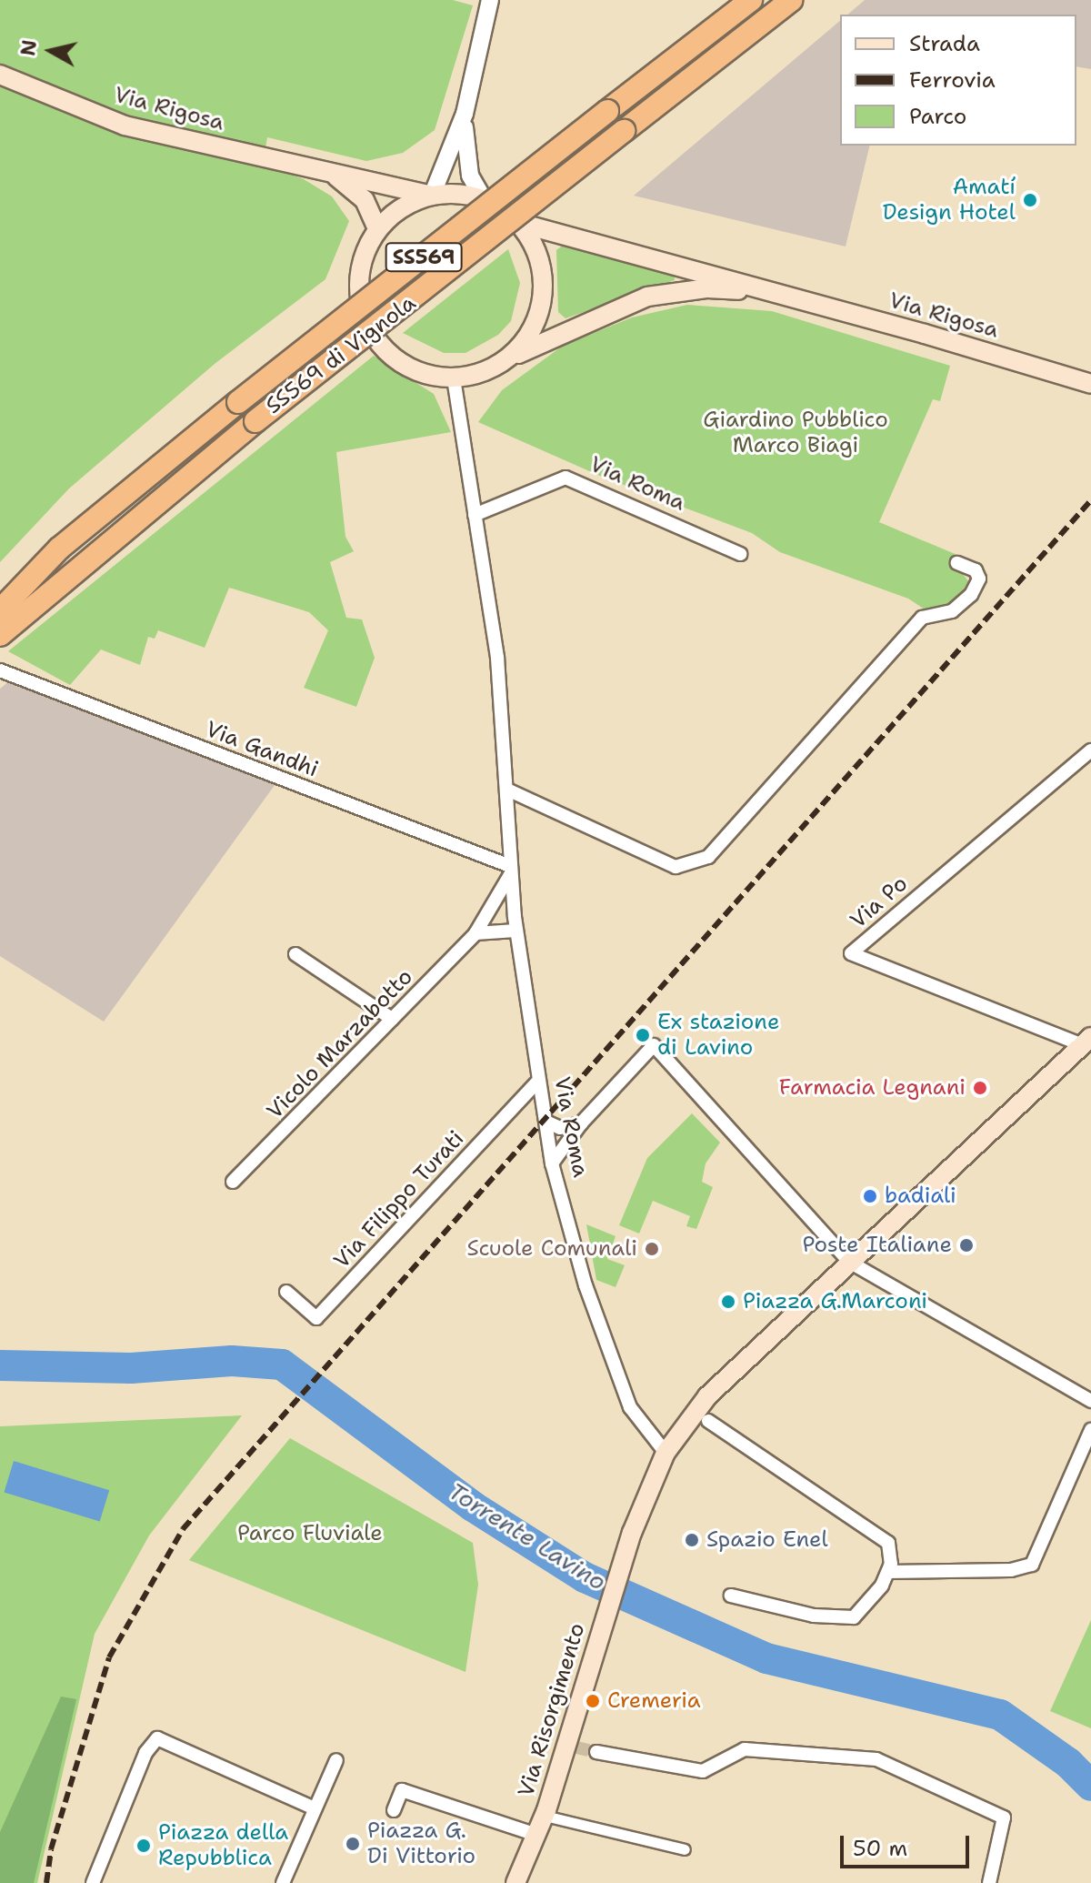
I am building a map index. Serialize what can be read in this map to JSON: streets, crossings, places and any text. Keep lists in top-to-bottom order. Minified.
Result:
{"streets":{"highway":["SS569","SS569 di Vignola"],"main road":["Via Rigosa","Via Risorgimento"],"street":["Via Roma","Via Gandhi","Via Po","Vicolo Marzabotto","Via Filippo Turati"]},"crossings":[["Via Rigosa","Via Roma"],["Via Roma","Via Gandhi"],["Via Roma","Vicolo Marzabotto"],["Via Roma","Via Filippo Turati"],["Via Roma","Via Risorgimento"],["Via Gandhi","Vicolo Marzabotto"],["Via Po","Via Risorgimento"]],"water":["Torrente Lavino"],"parks":["Giardino Pubblico Marco Biagi","Parco Fluviale"],"places":["Amatí Design Hotel","Ex stazione di Lavino","Farmacia Legnani","badiali","Poste Italiane","Scuole Comunali","Piazza G.Marconi","Spazio Enel","Cremeria","Piazza G. Di Vittorio","Piazza della Repubblica"],"legend":["Strada","Ferrovia","Parco"],"scale_bar":"50 m","north":"left"}
